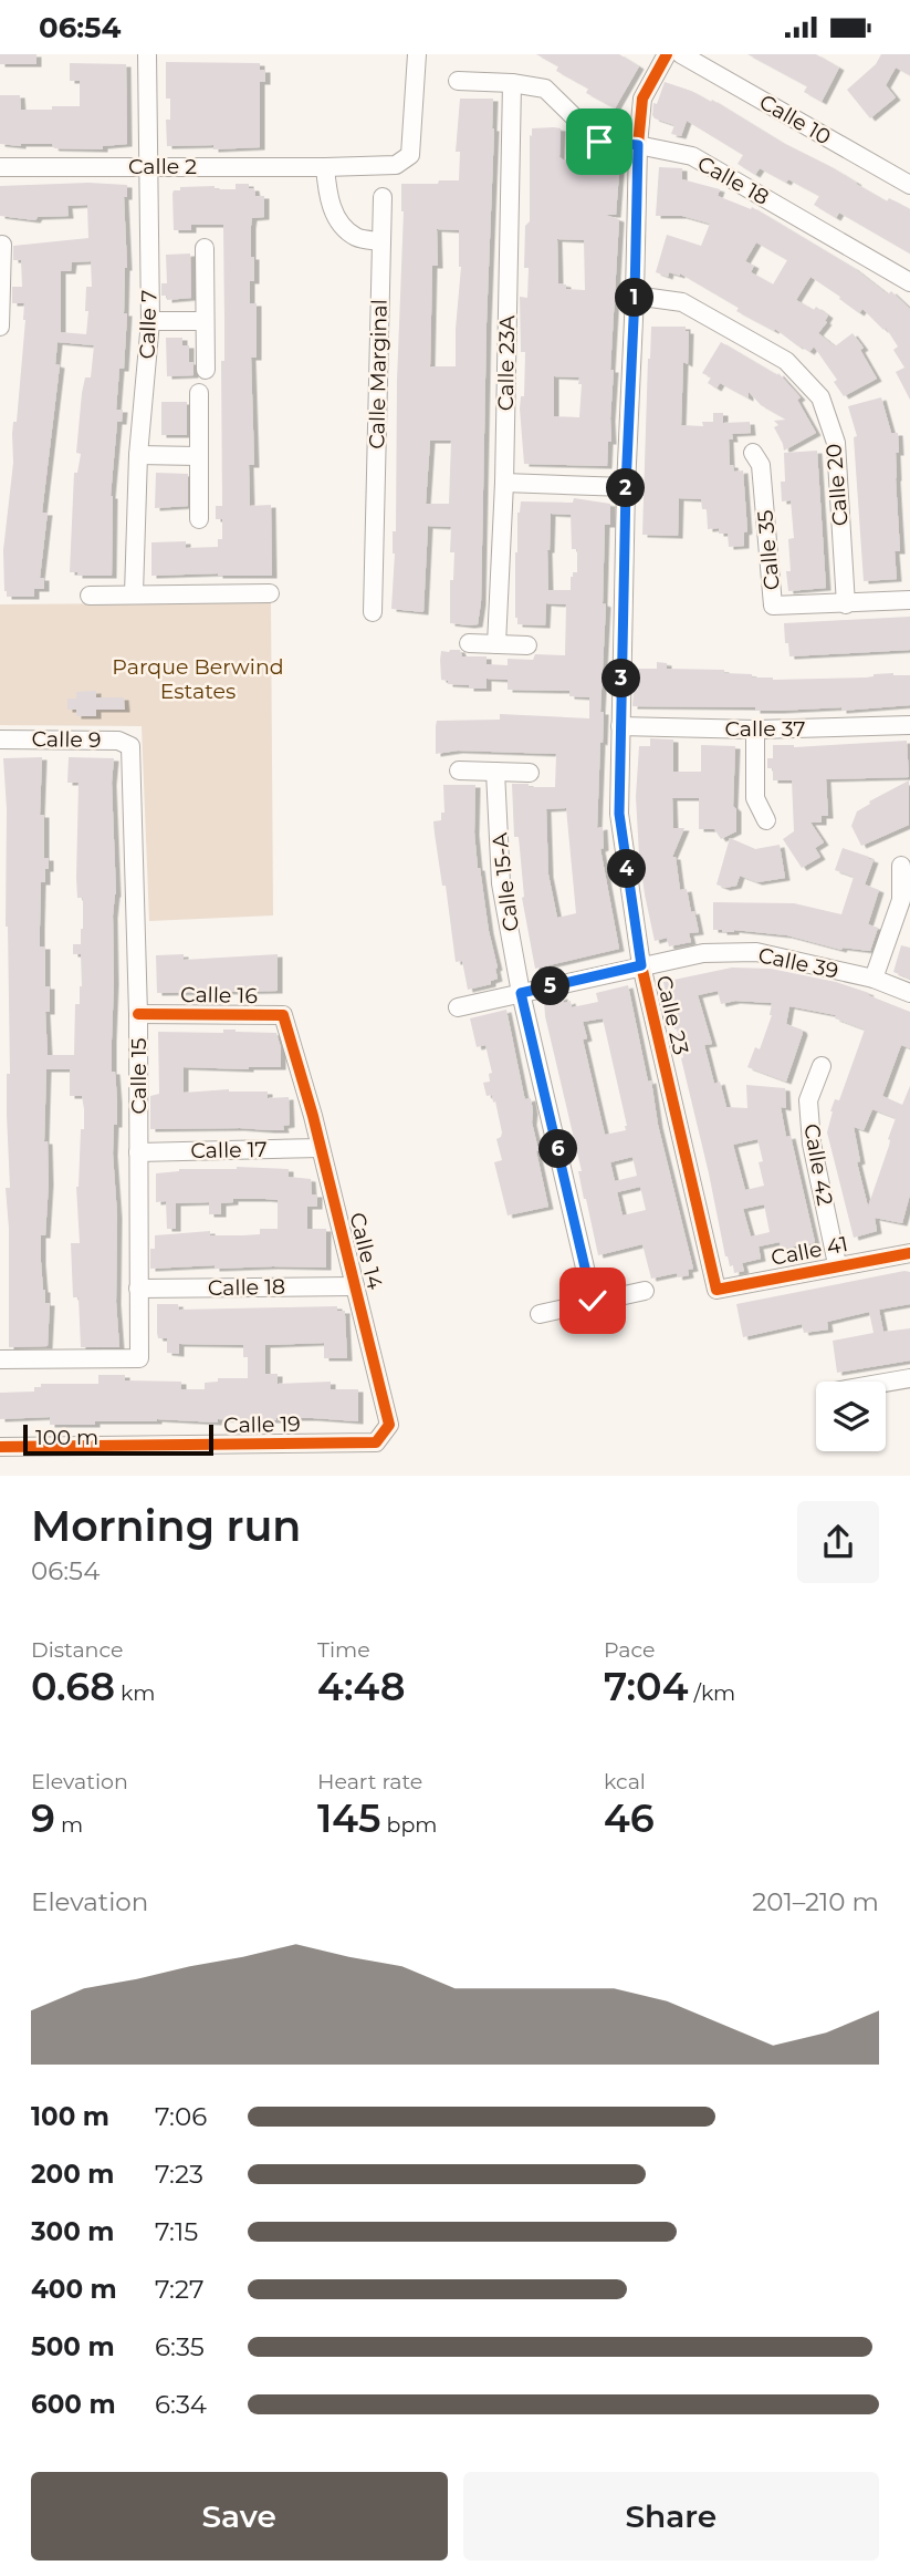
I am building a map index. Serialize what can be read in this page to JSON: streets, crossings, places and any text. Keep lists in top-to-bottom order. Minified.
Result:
{"streets":{"street":["Calle 10","Calle 2","Calle 18","Calle 7","Calle 23A","Calle Marginal","Calle 20","Calle 35","Calle 37","Calle 9","Calle 15-A","Calle 39","Calle 16","Calle 23","Calle 15","Calle 17","Calle 42","Calle 14","Calle 41","Calle 19"]},"crossings":[["Calle 2","Calle 7"],["Calle 18","Calle 23A"],["Calle 18","Calle 23"],["Calle 18","Calle 15"],["Calle 18","Calle 14"],["Calle 20","Calle 35"],["Calle 20","Calle 23"],["Calle 37","Calle 23"],["Calle 9","Calle 15"],["Calle 15-A","Calle 39"],["Calle 39","Calle 23"],["Calle 16","Calle 15"],["Calle 16","Calle 14"],["Calle 23","Calle 41"],["Calle 15","Calle 17"],["Calle 17","Calle 14"],["Calle 42","Calle 41"],["Calle 14","Calle 19"]],"parks":["Parque Berwind Estates"],"scale_bar":"100 m","page":{"status":"06:54","pins":["1","2","3","4","5","6"],"scale":"100 m","heading":["Morning run","06:54"],"stats":[["Distance","0.68 km"],["Time","4:48"],["Pace","7:04 /km"],["Elevation","9 m"],["Heart rate","145 bpm"],["kcal","46"]],"chart":["Elevation","201–210 m"],"list":[{"name":"100 m","note":"7:06"},{"name":"200 m","note":"7:23"},{"name":"300 m","note":"7:15"},{"name":"400 m","note":"7:27"},{"name":"500 m","note":"6:35"},{"name":"600 m","note":"6:34"}],"buttons":["Save","Share"]}}
